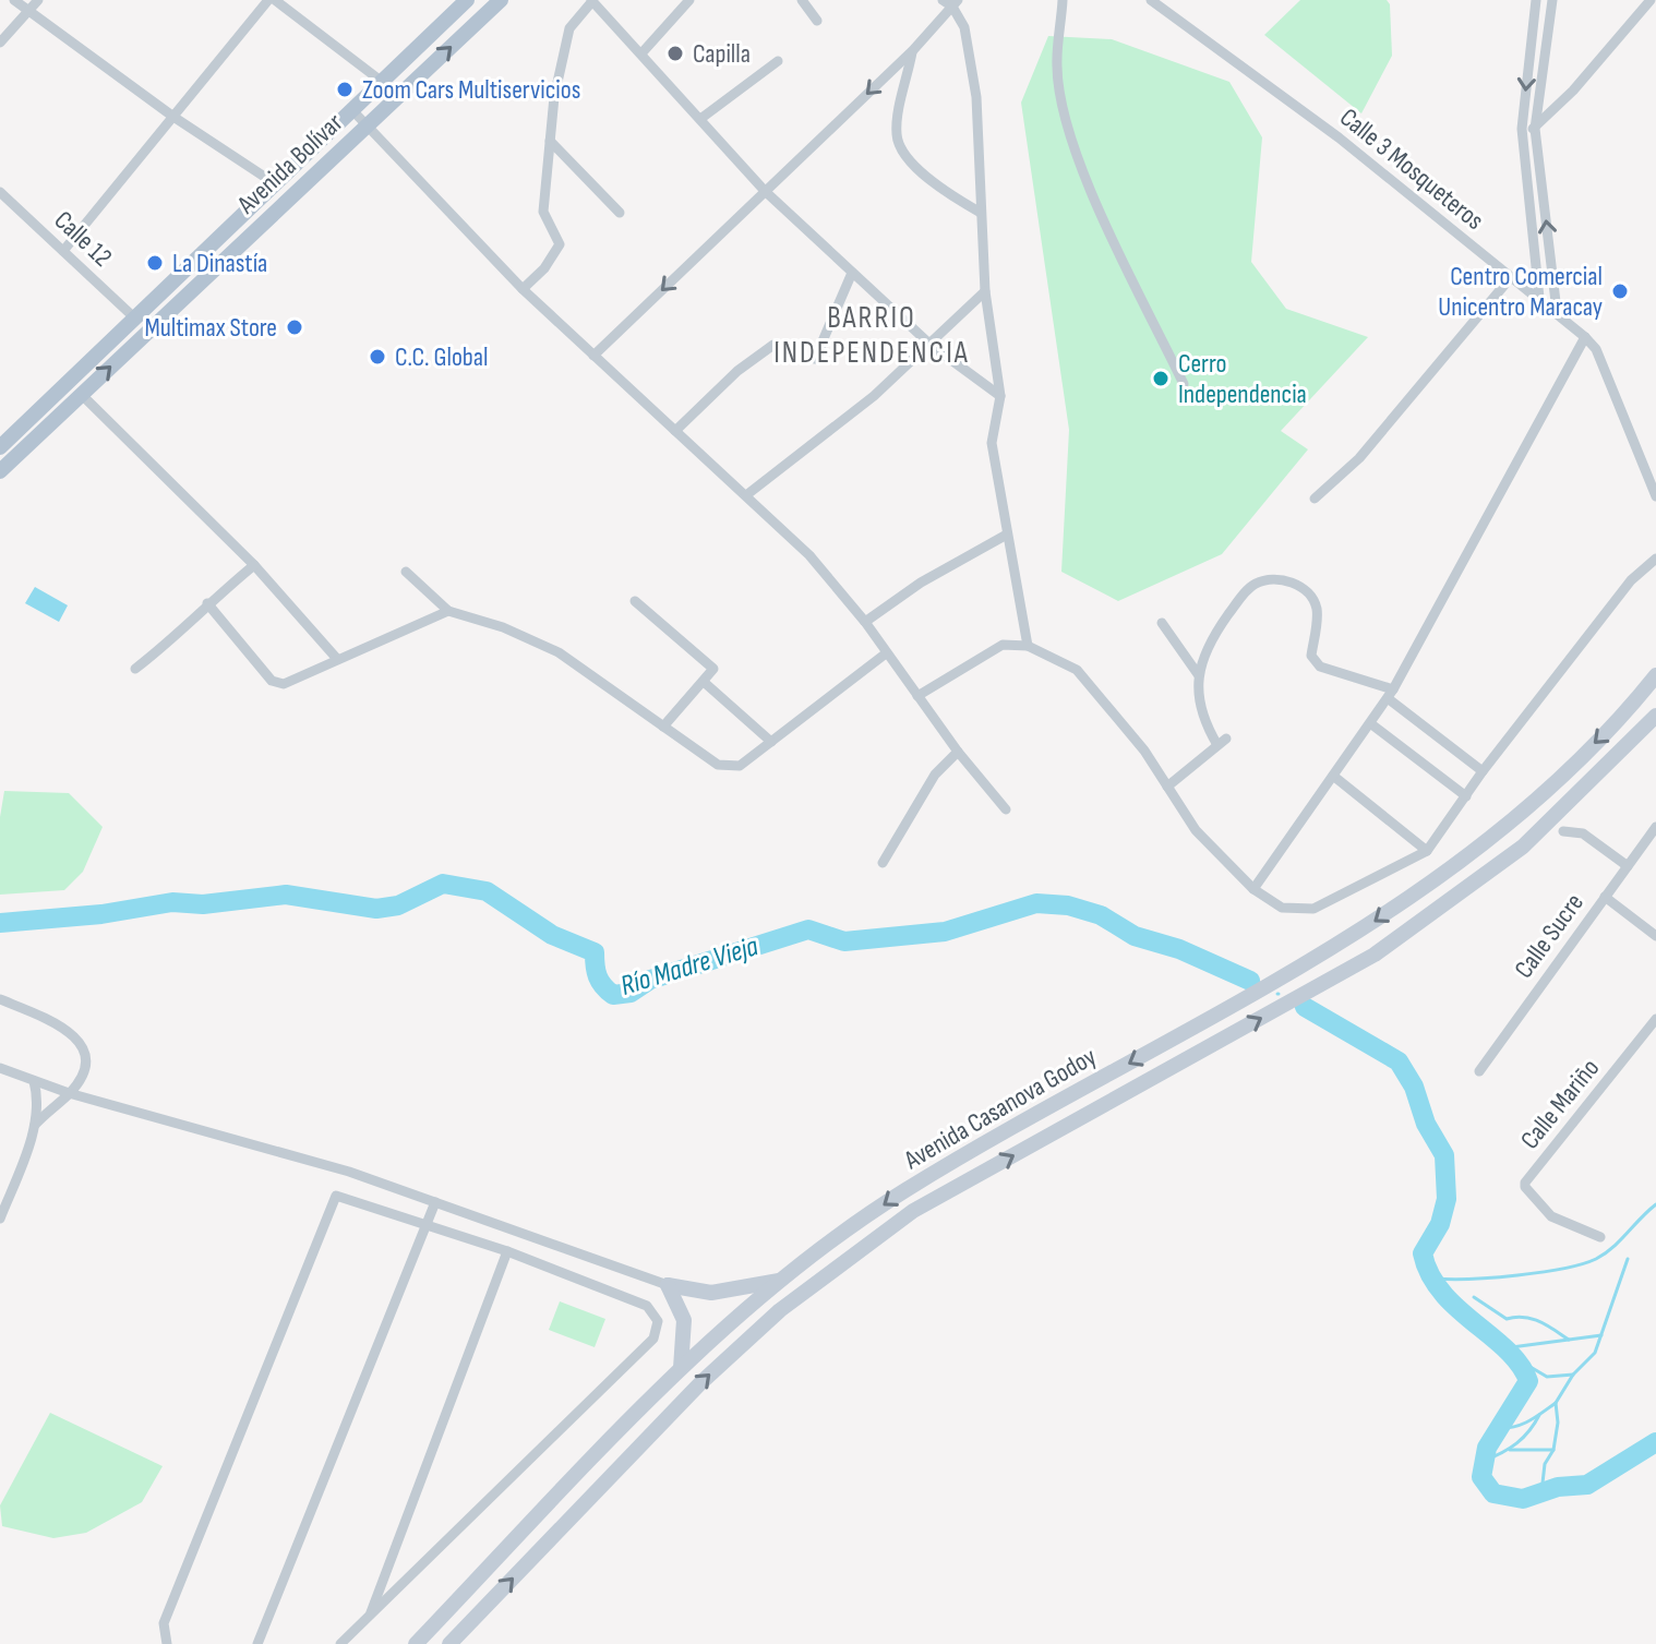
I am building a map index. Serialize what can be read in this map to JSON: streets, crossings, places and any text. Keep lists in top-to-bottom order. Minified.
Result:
{"streets":{"main road":["Avenida Bolívar"],"street":["Calle 3 Mosqueteros","Calle 12","Calle Sucre","Calle Mariño","Avenida Casanova Godoy"]},"crossings":[["Avenida Bolívar","Calle 12"]],"districts":["BARRIO INDEPENDENCIA"],"water":["Río Madre Vieja"],"places":["Capilla","Zoom Cars Multiservicios","La Dinastía","Centro Comercial Unicentro Maracay","Multimax Store","C.C. Global","Cerro Independencia"]}
